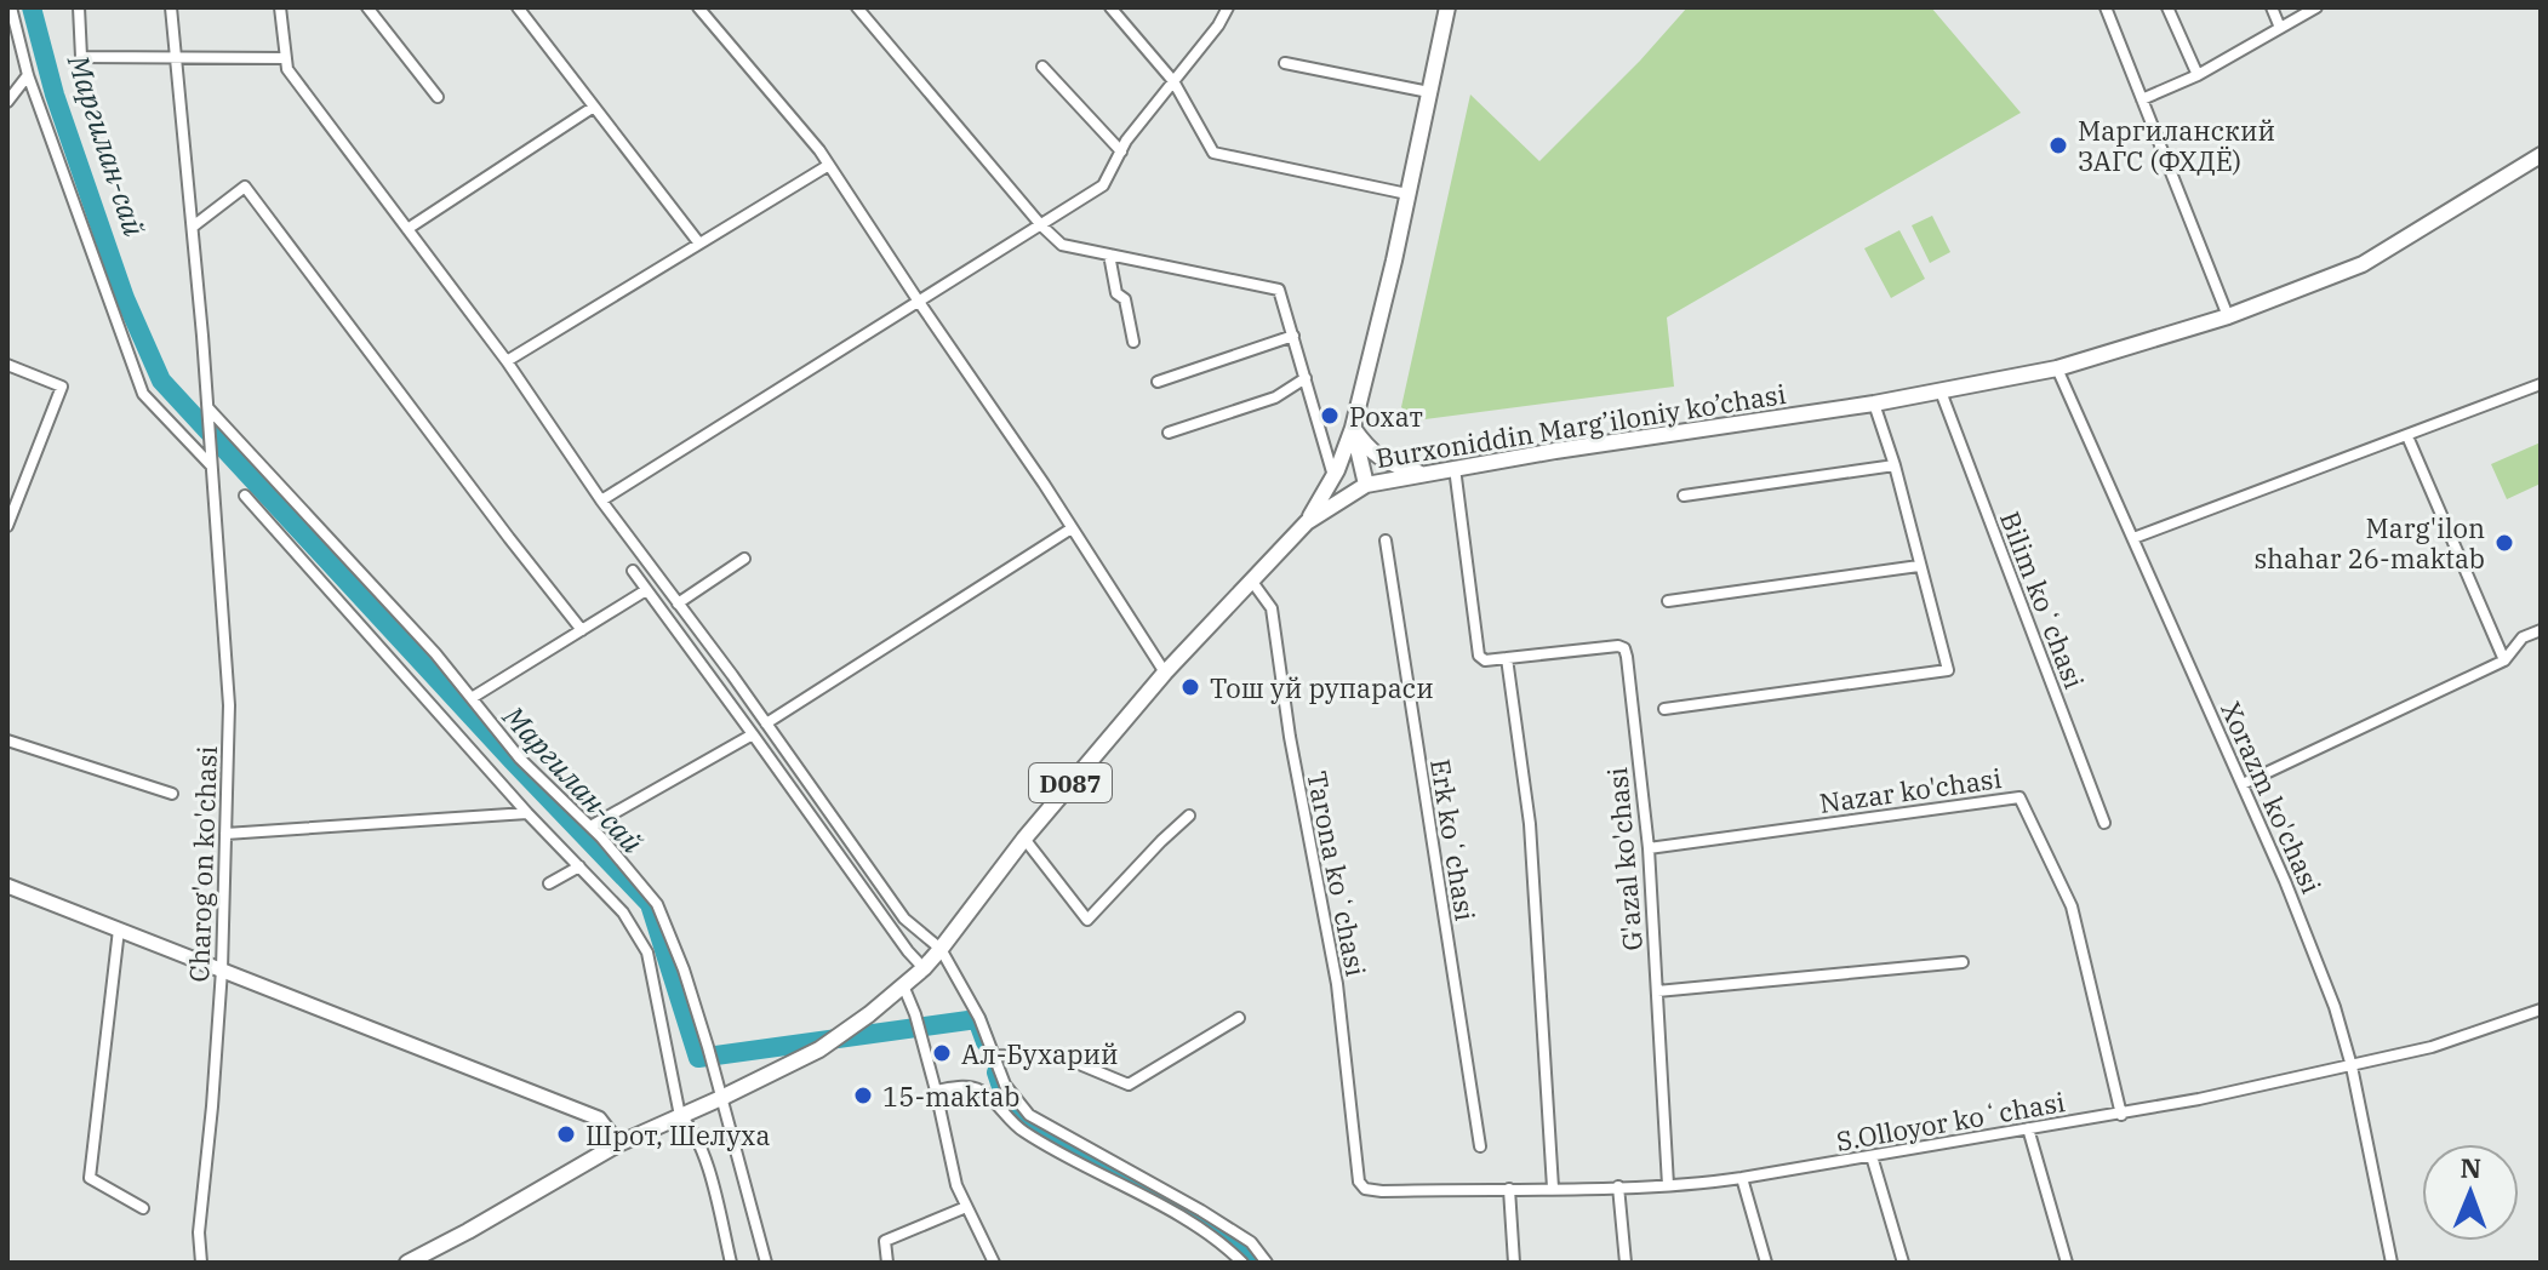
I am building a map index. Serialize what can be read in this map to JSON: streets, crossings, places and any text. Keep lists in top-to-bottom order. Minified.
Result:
{"streets":{"main road":["Burxoniddin Marg’iloniy ko’chasi","D087"],"street":["Bilim koʻchasi","Nazar ko'chasi","Xorazm ko'chasi","Erk koʻchasi","G'azal ko'chasi","Charog'on ko'chasi","Tarona koʻchasi","S.Olloyor koʻchasi"]},"crossings":[["Burxoniddin Marg’iloniy ko’chasi","Bilim koʻchasi"],["Burxoniddin Marg’iloniy ko’chasi","D087"],["Burxoniddin Marg’iloniy ko’chasi","Xorazm ko'chasi"],["Burxoniddin Marg’iloniy ko’chasi","Tarona koʻchasi"],["Nazar ko'chasi","G'azal ko'chasi"],["Nazar ko'chasi","S.Olloyor koʻchasi"],["Xorazm ko'chasi","S.Olloyor koʻchasi"],["G'azal ko'chasi","S.Olloyor koʻchasi"],["Tarona koʻchasi","S.Olloyor koʻchasi"]],"water":["Маргилан-сай"],"places":["Маргиланский ЗАГС (ФХДЁ)","Рохат","Marg'ilon shahar 26-maktab","Тош уй рупараси","Ал-Бухарий","15-maktab","Шрот, Шелуха"],"north":"top"}
